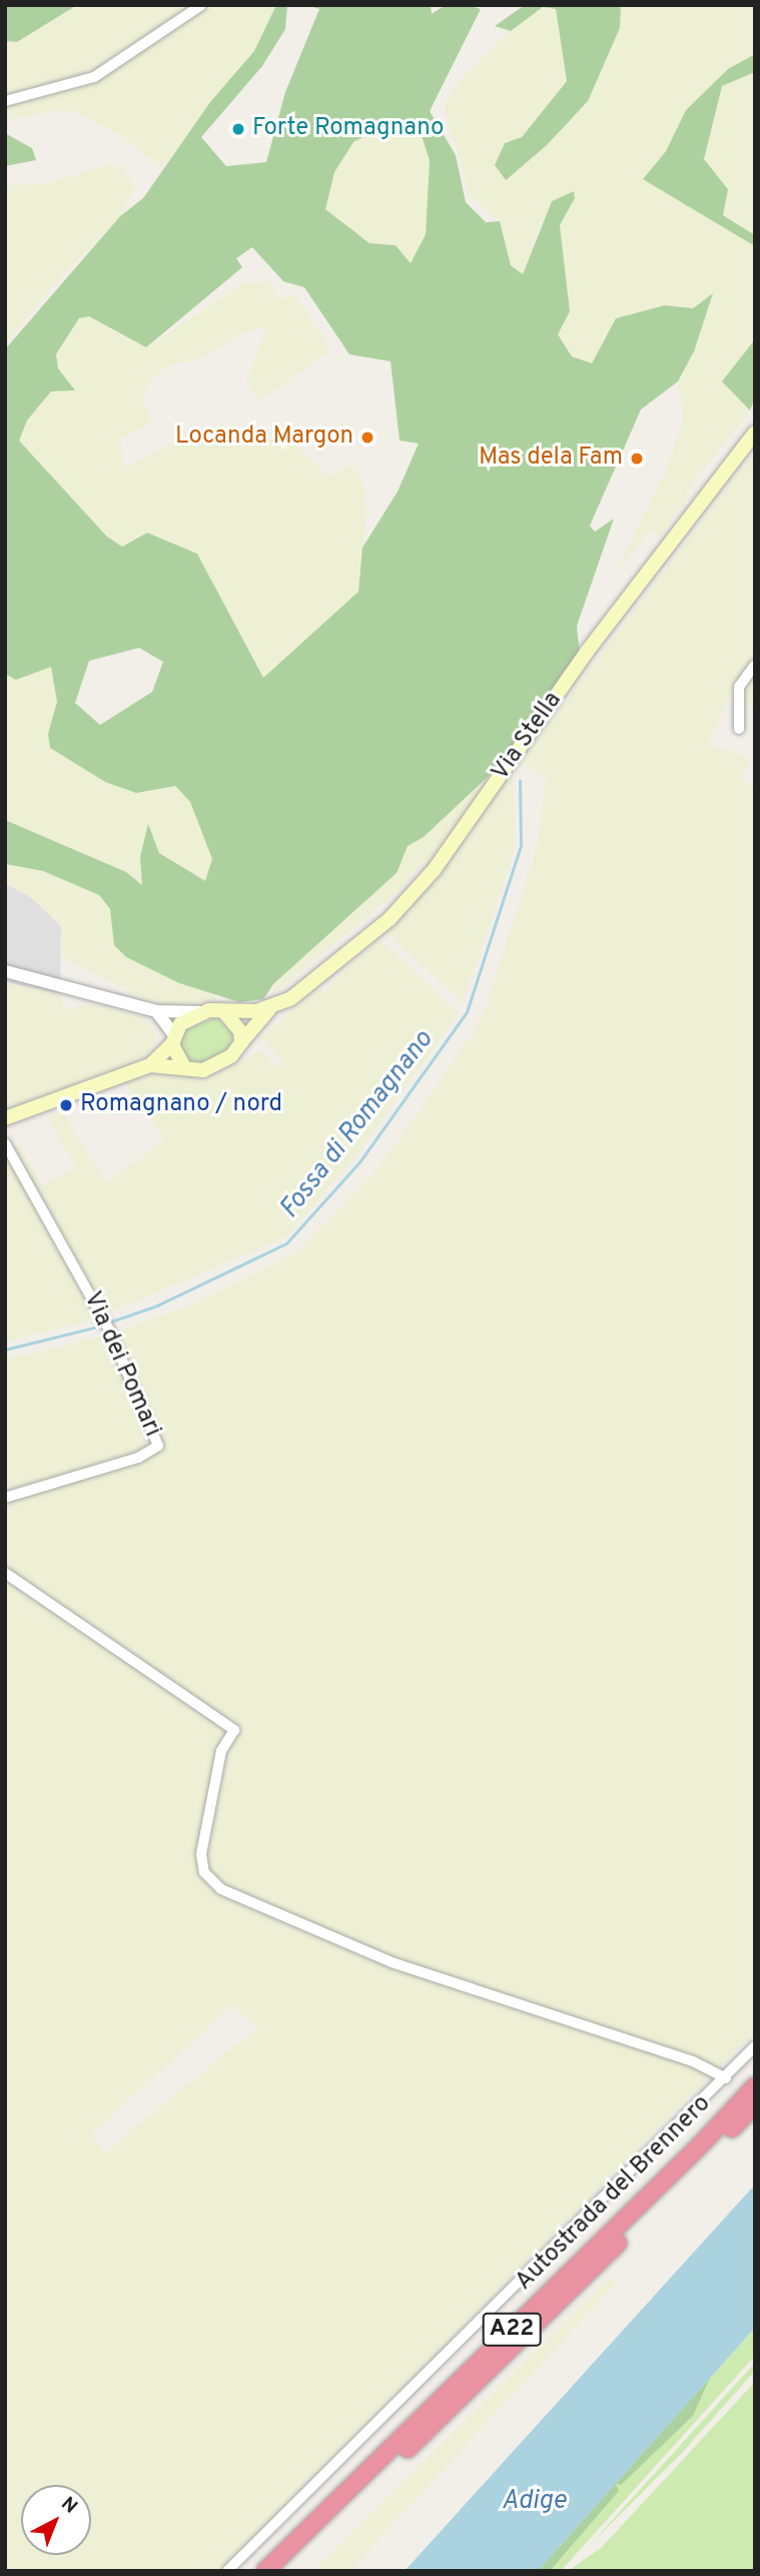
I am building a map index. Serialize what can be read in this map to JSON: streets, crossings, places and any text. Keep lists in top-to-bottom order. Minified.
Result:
{"streets":{"highway":["Autostrada del Brennero","A22"],"main road":["Via Stella"],"street":["Via dei Pomari"]},"water":["Fossa di Romagnano","Adige"],"places":["Forte Romagnano","Locanda Margon","Mas dela Fam","Romagnano / nord"],"north":"top right"}
